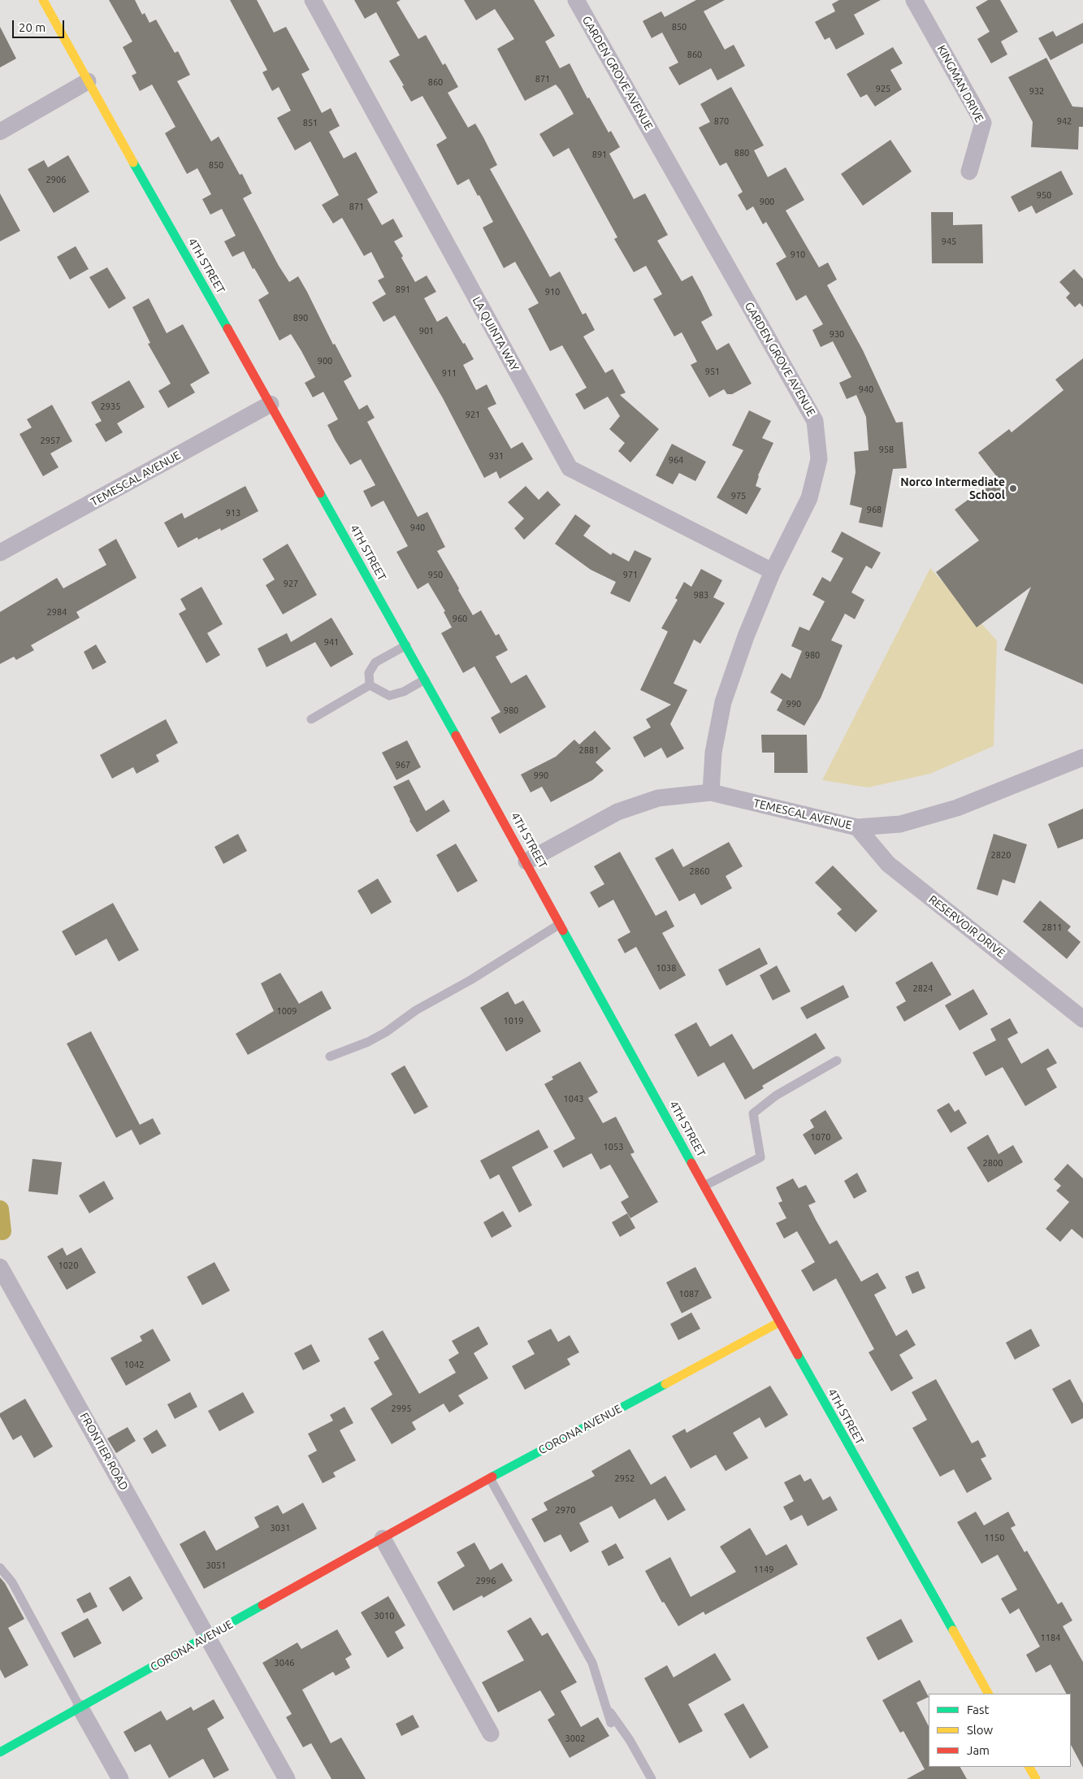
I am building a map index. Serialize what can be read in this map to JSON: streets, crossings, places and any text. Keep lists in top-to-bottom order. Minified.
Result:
{"streets":{"street":["GARDEN GROVE AVENUE","KINGMAN DRIVE","4TH STREET","LA QUINTA WAY","TEMESCAL AVENUE","RESERVOIR DRIVE","CORONA AVENUE","FRONTIER ROAD"]},"crossings":[["GARDEN GROVE AVENUE","LA QUINTA WAY"],["GARDEN GROVE AVENUE","TEMESCAL AVENUE"],["4TH STREET","TEMESCAL AVENUE"],["4TH STREET","CORONA AVENUE"],["TEMESCAL AVENUE","RESERVOIR DRIVE"],["CORONA AVENUE","FRONTIER ROAD"]],"places":["Norco Intermediate School"],"house_numbers":["850","860","871","860","925","932","870","942","851","880","891","850","2906","950","900","871","945","910","891","910","890","901","930","900","951","911","940","2935","921","2957","958","931","964","975","968","913","940","950","971","927","983","2984","960","941","980","990","980","2881","967","990","2820","2860","2811","1038","2824","1009","1019","1043","1070","1053","2800","1020","1087","1042","2995","2952","2970","3031","1150","3051","1149","2996","3010","1184","3046","3002"],"legend":["Fast","Slow","Jam"],"scale_bar":"20 m"}
